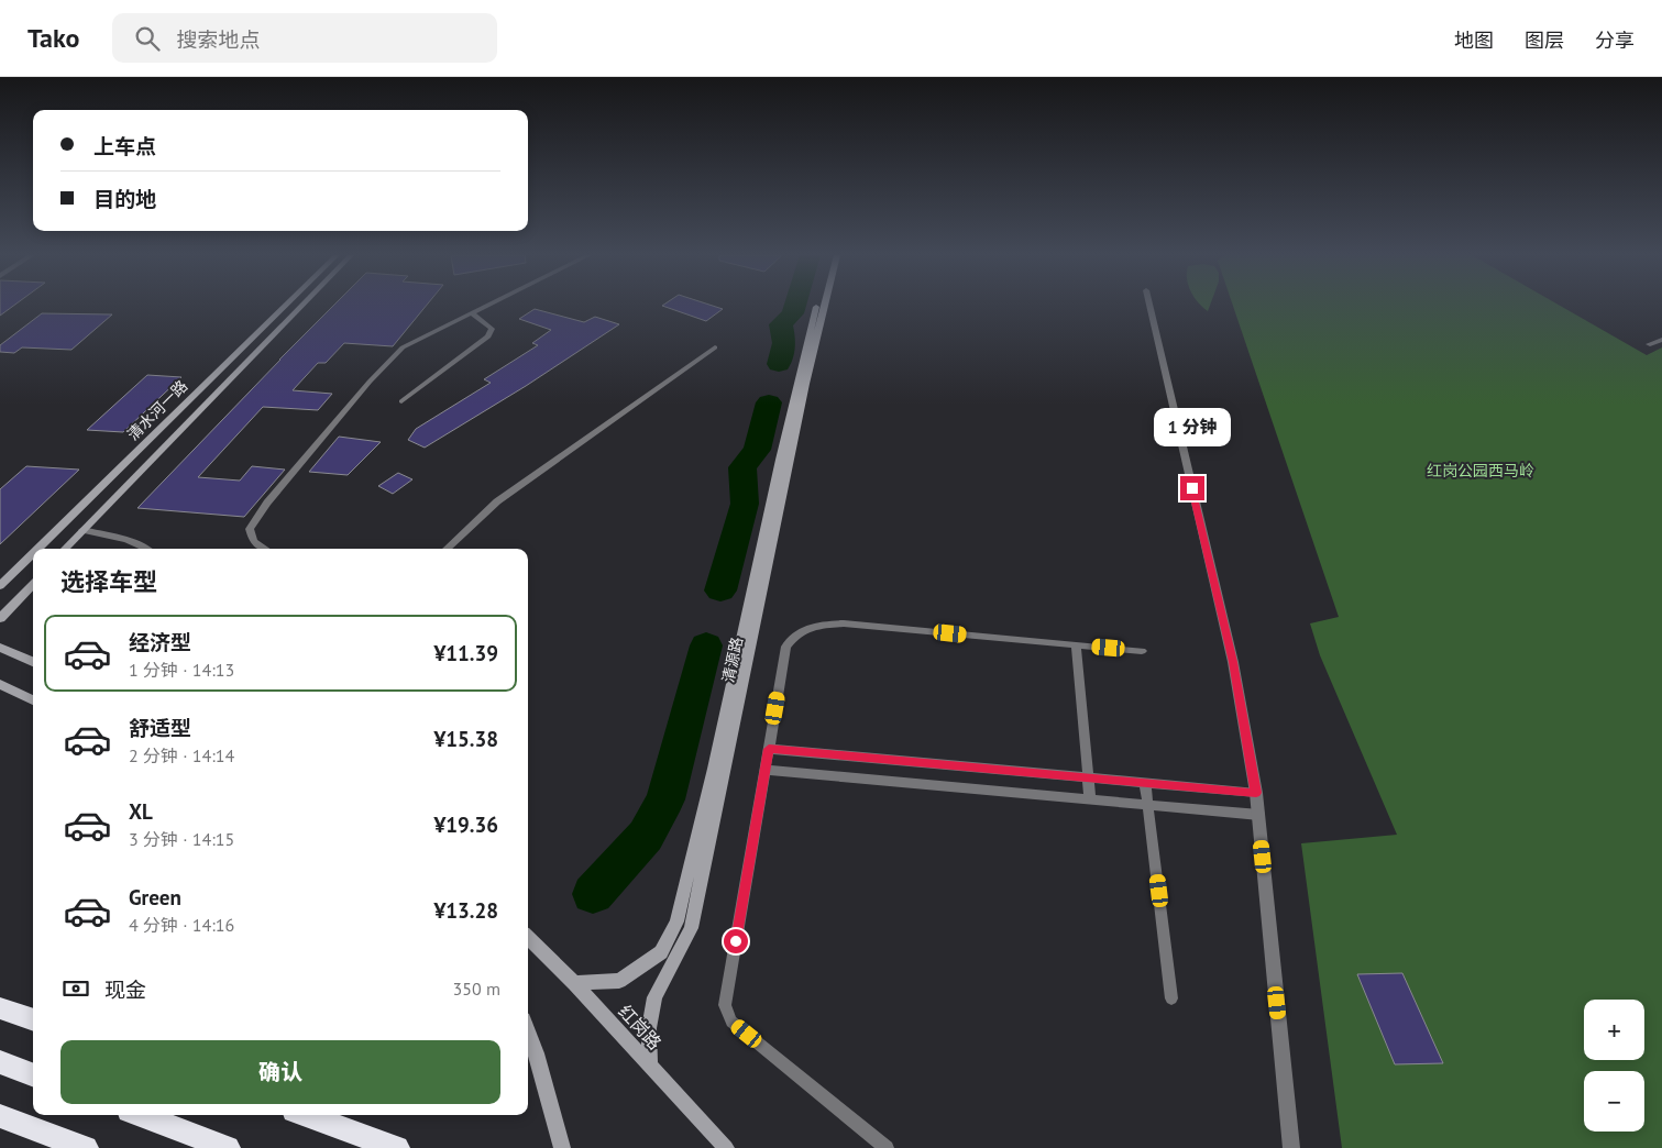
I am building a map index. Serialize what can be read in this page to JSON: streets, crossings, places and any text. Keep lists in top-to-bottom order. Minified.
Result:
{"streets":{"street":["清水河一路","清源路","红岗路"]},"crossings":[["清源路","红岗路"]],"parks":["红岗公园西马岭"],"page":{"header":"Tako","search":"搜索地点","nav":["地图","图层","分享"],"banner":["上车点","目的地"],"bubble":"1 分钟","heading":"选择车型","list":[{"name":"经济型","note":"1 分钟 · 14:13","value":"¥11.39"},{"name":"舒适型","note":"2 分钟 · 14:14","value":"¥15.38"},{"name":"XL","note":"3 分钟 · 14:15","value":"¥19.36"},{"name":"Green","note":"4 分钟 · 14:16","value":"¥13.28"}],"pay":["现金","350 m"],"map_buttons":["+","−"],"buttons":"确认"}}
